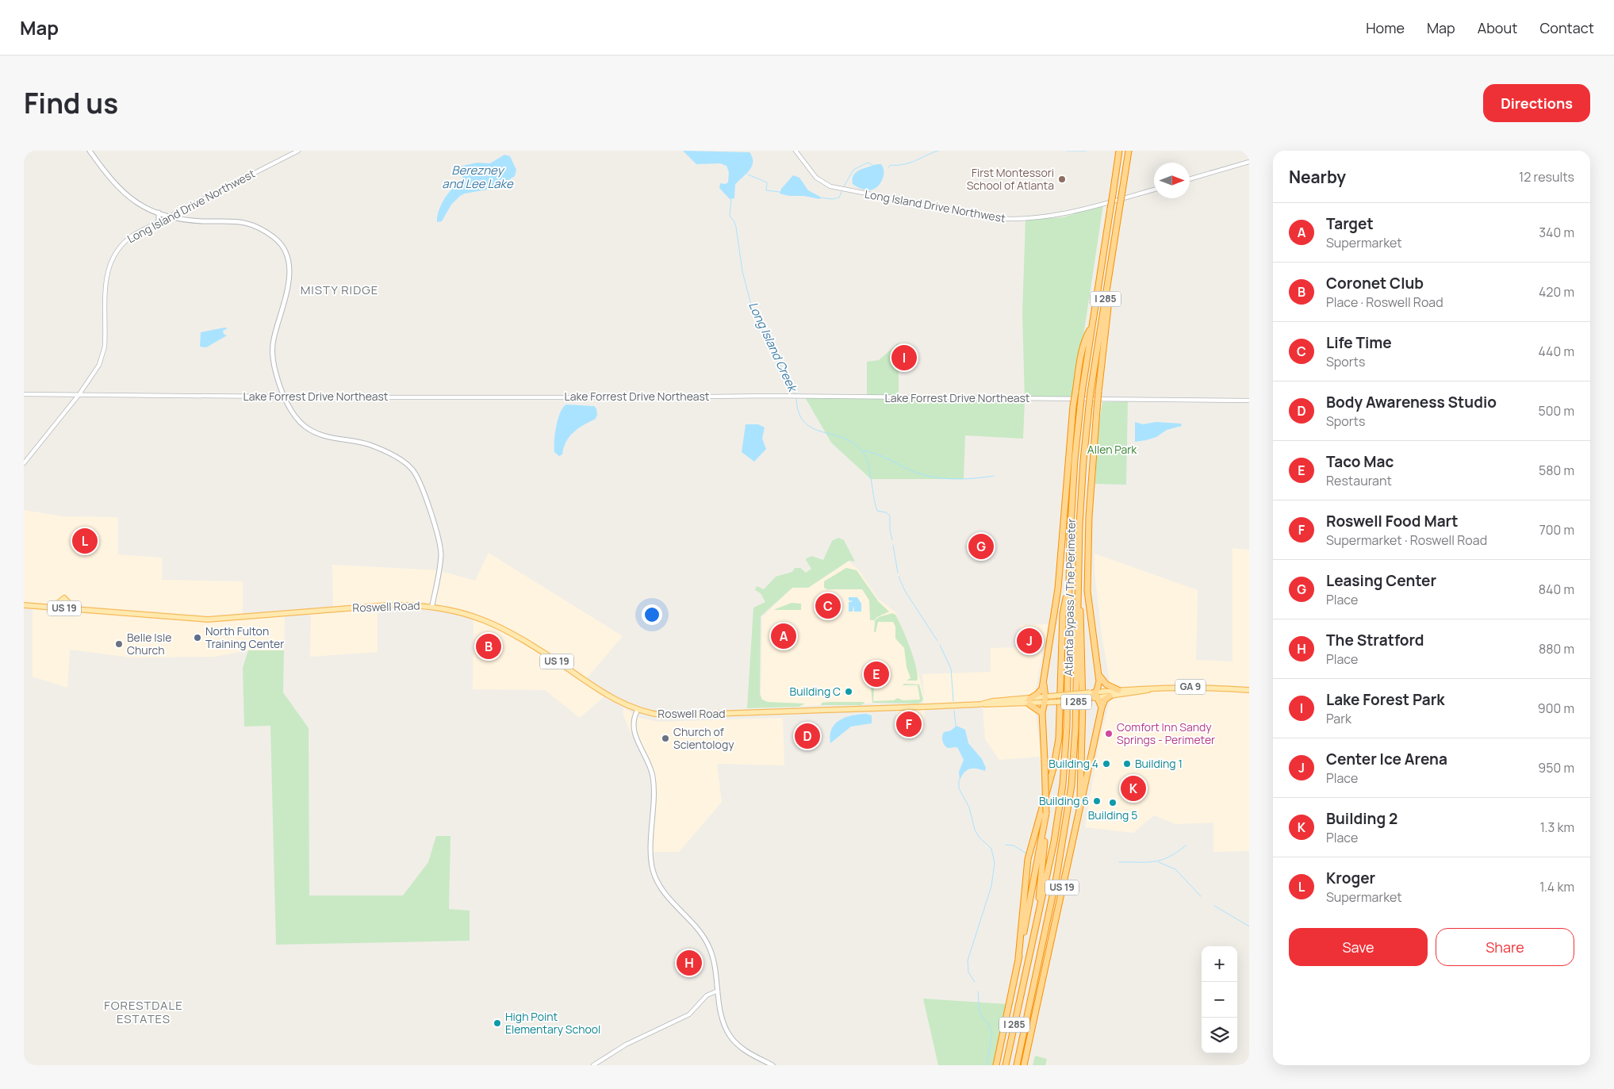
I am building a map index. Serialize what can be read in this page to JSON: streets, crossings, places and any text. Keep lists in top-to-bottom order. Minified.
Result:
{"streets":{"highway":["I 285","Atlanta Bypass / The Perimeter","US 19"],"main road":["Roswell Road","GA 9"],"street":["Long Island Drive Northwest","Lake Forrest Drive Northeast"]},"crossings":[["Long Island Drive Northwest","Lake Forrest Drive Northeast"]],"districts":["MISTY RIDGE","FORESTDALE ESTATES"],"water":["Berezney and Lee Lake","Long Island Creek"],"parks":["Allen Park"],"places":["First Montessori School of Atlanta","North Fulton Training Center","Belle Isle Church","Building C","Comfort Inn Sandy Springs - Perimeter","Church of Scientology","Building 4","Building 1","Building 6","Building 5","High Point Elementary School"],"north":"right","page":{"header":"Map","nav":["Home","Map","About","Contact"],"title":"Find us","buttons":["Directions",["Save","Share"]],"heading":["Nearby","12 results"],"list":[{"mark":"A","name":"Target","note":"Supermarket","value":"340 m"},{"mark":"B","name":"Coronet Club","note":"Place · Roswell Road","value":"420 m"},{"mark":"C","name":"Life Time","note":"Sports","value":"440 m"},{"mark":"D","name":"Body Awareness Studio","note":"Sports","value":"500 m"},{"mark":"E","name":"Taco Mac","note":"Restaurant","value":"580 m"},{"mark":"F","name":"Roswell Food Mart","note":"Supermarket · Roswell Road","value":"700 m"},{"mark":"G","name":"Leasing Center","note":"Place","value":"840 m"},{"mark":"H","name":"The Stratford","note":"Place","value":"880 m"},{"mark":"I","name":"Lake Forest Park","note":"Park","value":"900 m"},{"mark":"J","name":"Center Ice Arena","note":"Place","value":"950 m"},{"mark":"K","name":"Building 2","note":"Place","value":"1.3 km"},{"mark":"L","name":"Kroger","note":"Supermarket","value":"1.4 km"}],"pins":["I","L","G","C","A","J","B","E","F","D","K","H"],"map_buttons":["+","−"]}}
